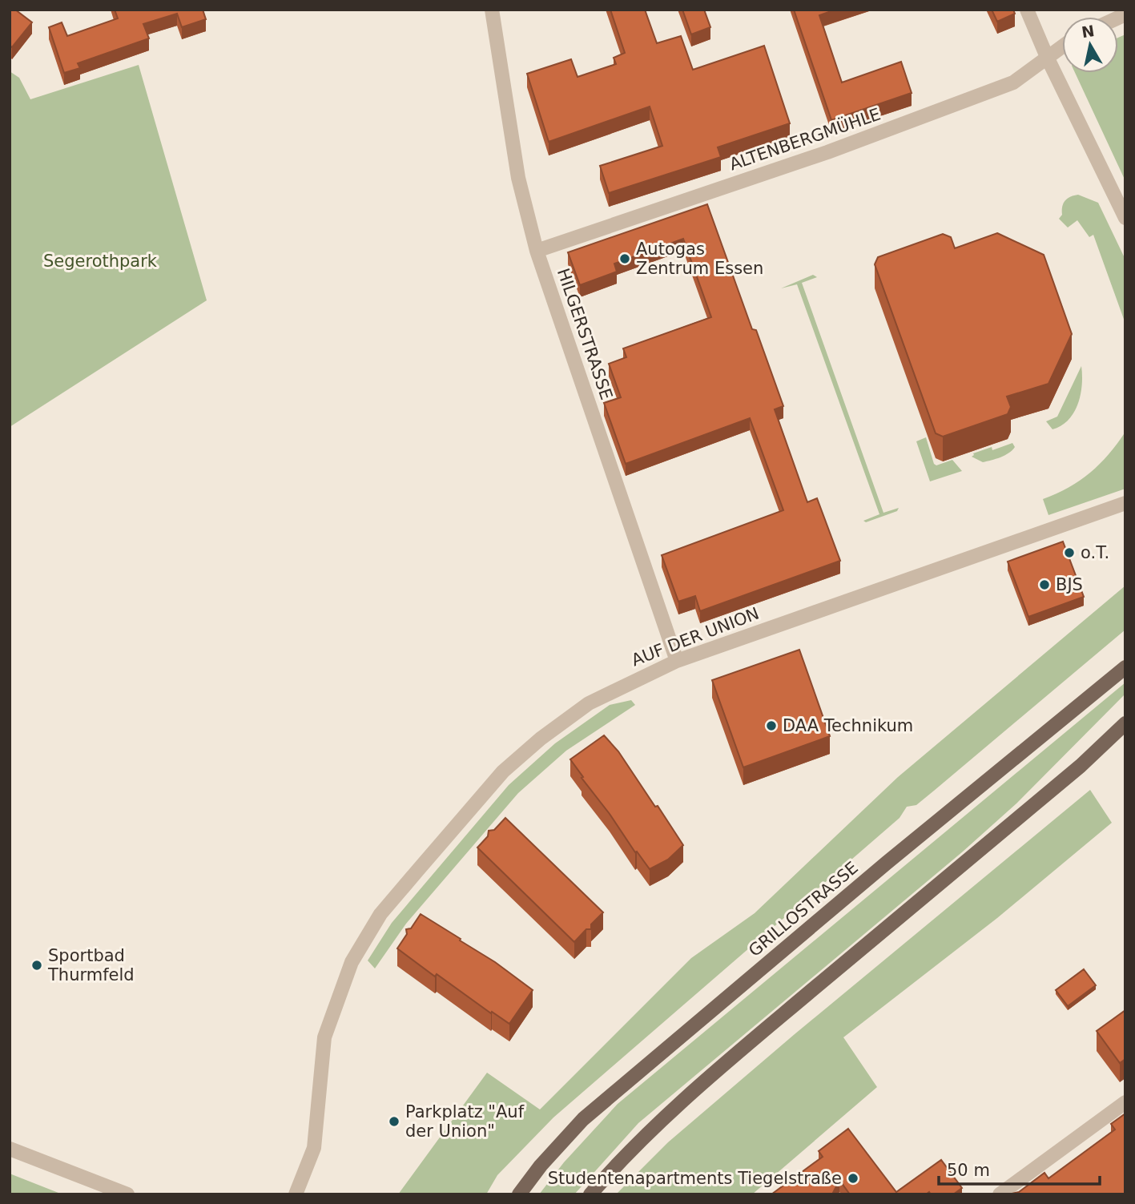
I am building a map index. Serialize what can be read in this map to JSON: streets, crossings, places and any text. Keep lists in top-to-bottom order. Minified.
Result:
{"streets":{"main road":["GRILLOSTRASSE"],"street":["ALTENBERGMÜHLE","HILGERSTRASSE","AUF DER UNION"]},"crossings":[["ALTENBERGMÜHLE","HILGERSTRASSE"],["HILGERSTRASSE","AUF DER UNION"]],"parks":["Segerothpark"],"places":["Autogas Zentrum Essen","o.T.","BJS","DAA Technikum","Sportbad Thurmfeld","Parkplatz \"Auf der Union\"","Studentenapartments Tiegelstraße"],"scale_bar":"50 m","north":"top"}
